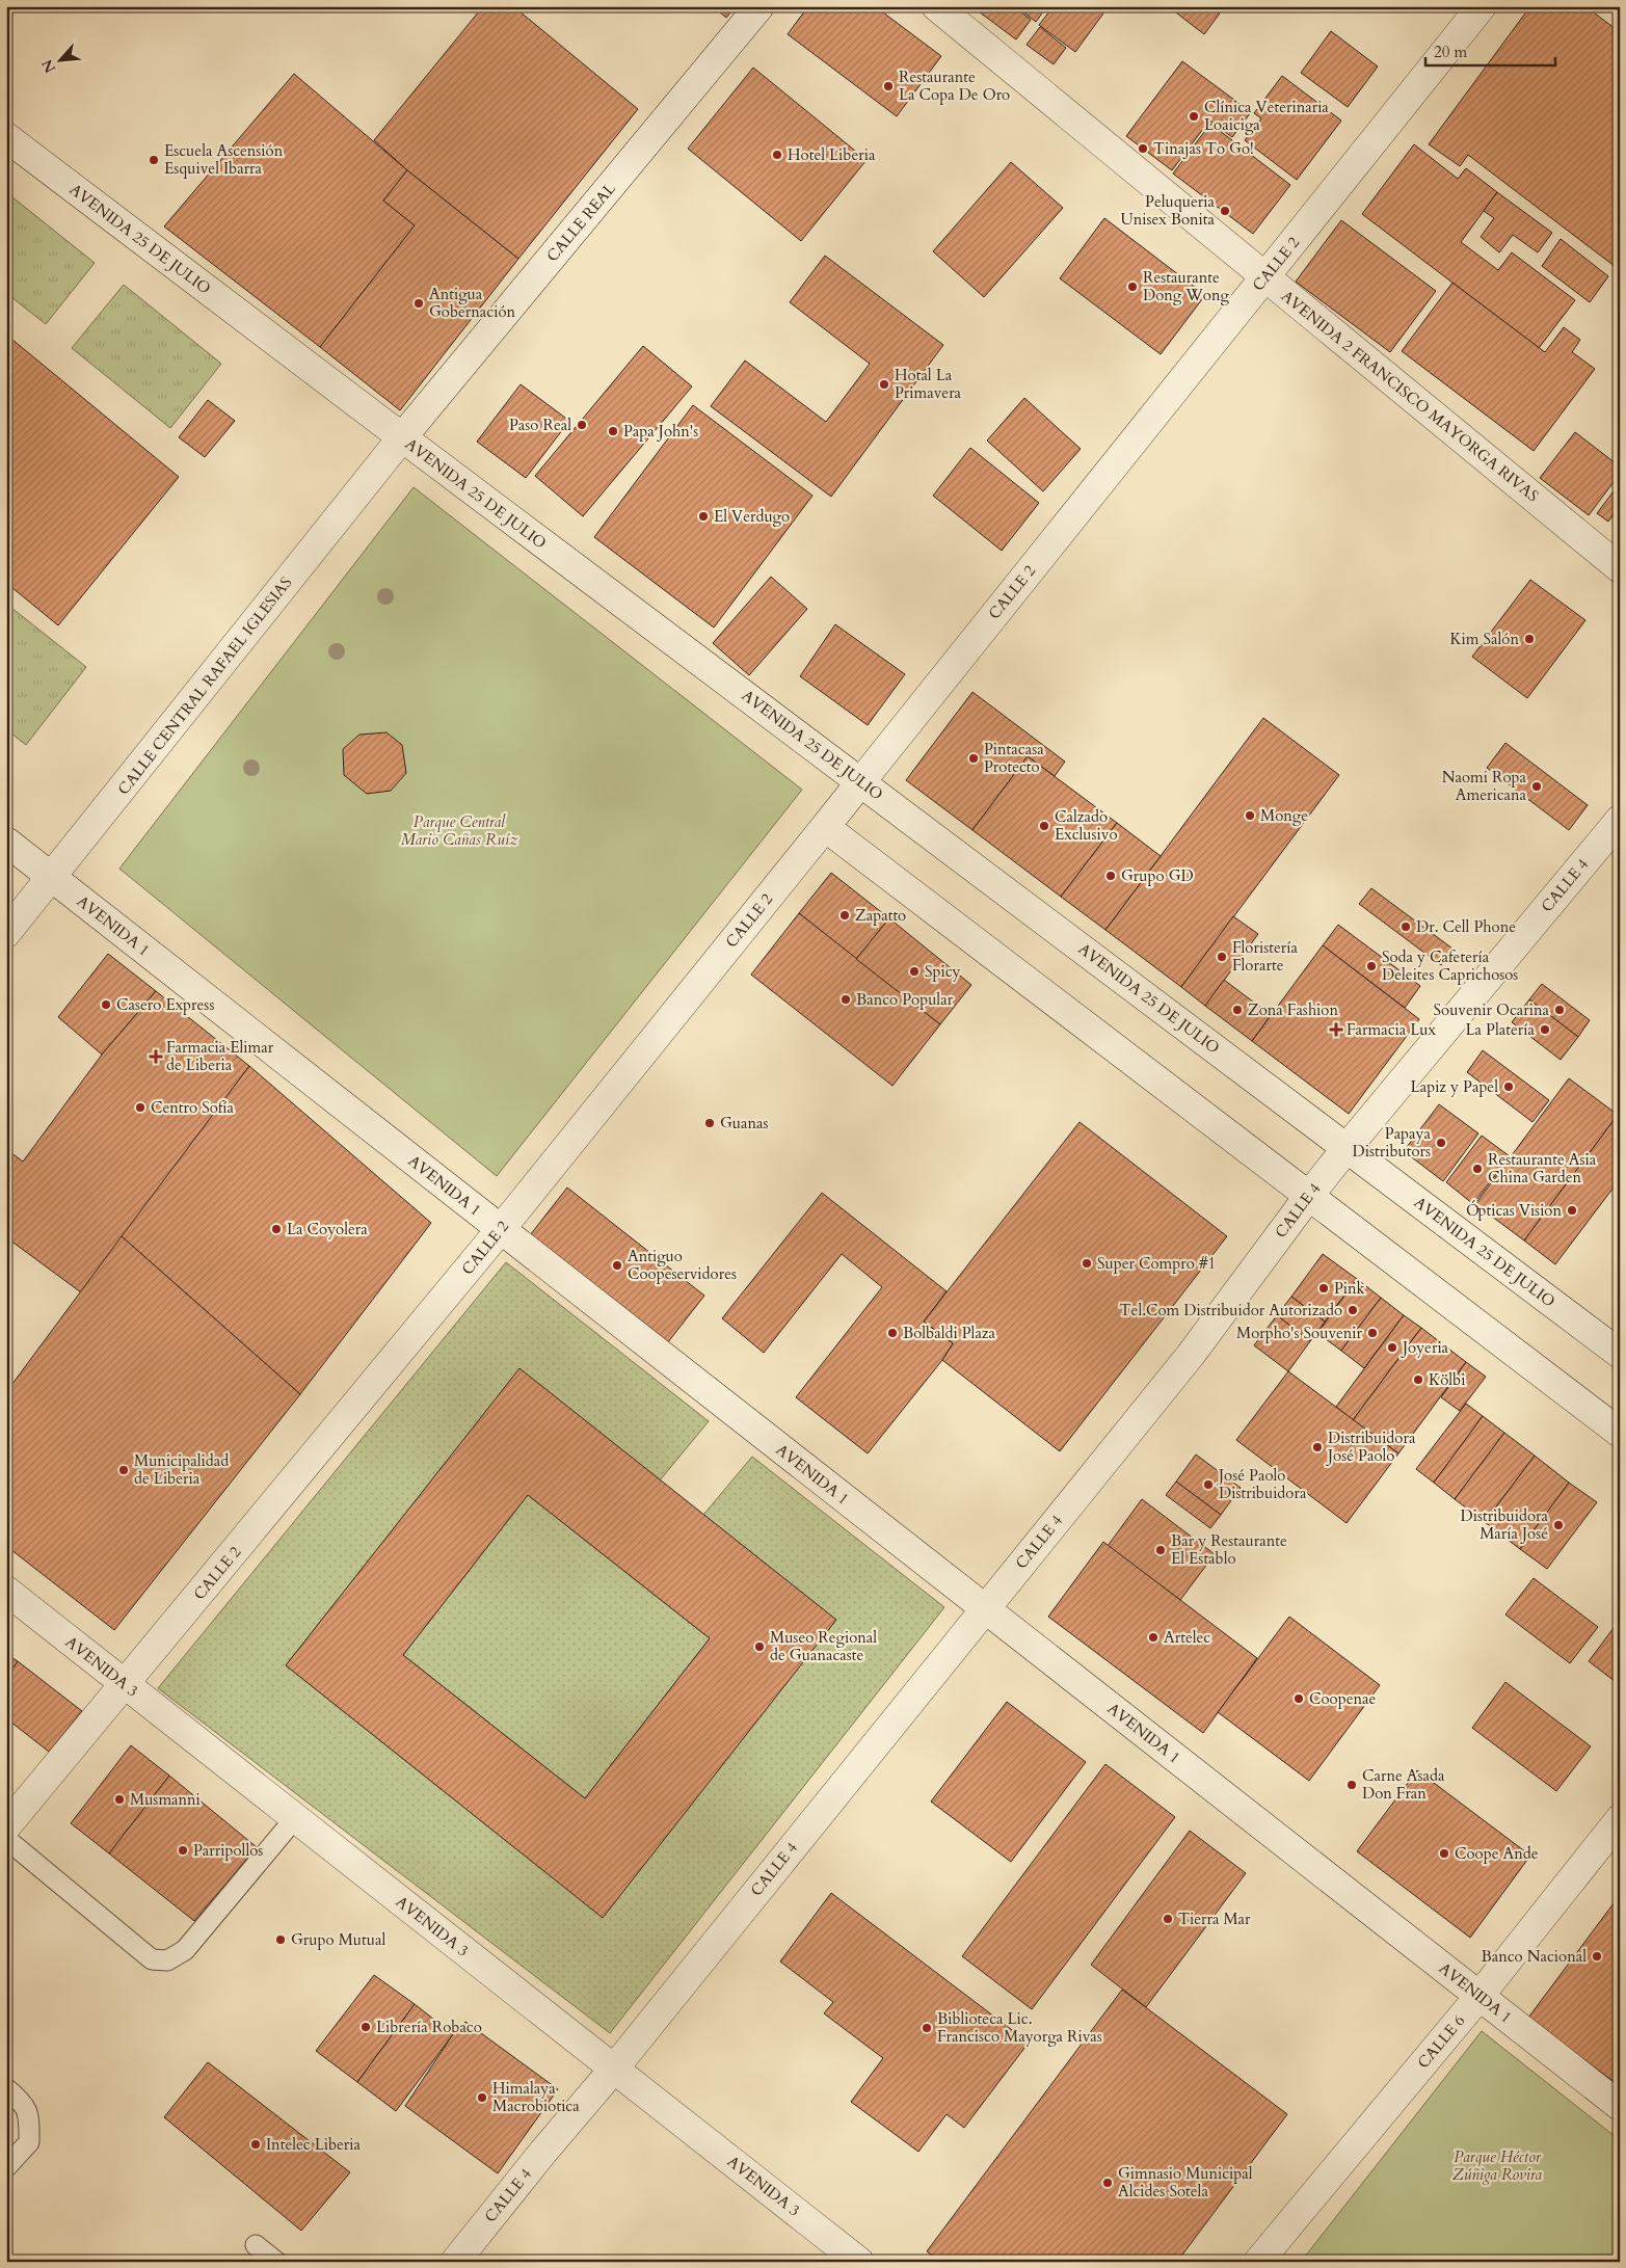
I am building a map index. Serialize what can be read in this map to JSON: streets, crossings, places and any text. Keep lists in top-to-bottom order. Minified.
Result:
{"streets":{"street":["CALLE REAL","AVENIDA 25 DE JULIO","CALLE 2","AVENIDA 2 FRANCISCO MAYORGA RIVAS","CALLE CENTRAL RAFAEL IGLESIAS","CALLE 4","AVENIDA 1","AVENIDA 3","CALLE 6"]},"crossings":[["CALLE REAL","AVENIDA 25 DE JULIO"],["CALLE REAL","CALLE CENTRAL RAFAEL IGLESIAS"],["AVENIDA 25 DE JULIO","CALLE 2"],["AVENIDA 25 DE JULIO","CALLE CENTRAL RAFAEL IGLESIAS"],["AVENIDA 25 DE JULIO","CALLE 4"],["CALLE 2","AVENIDA 2 FRANCISCO MAYORGA RIVAS"],["CALLE 2","AVENIDA 1"],["CALLE 2","AVENIDA 3"],["CALLE CENTRAL RAFAEL IGLESIAS","AVENIDA 1"],["CALLE 4","AVENIDA 1"],["CALLE 4","AVENIDA 3"],["AVENIDA 1","CALLE 6"]],"parks":["Parque Central Mario Cañas Ruíz","Parque Héctor Zúñiga Rovira"],"places":{"other":["Restaurante La Copa De Oro","Clínica Veterinaria Loaiciga","Tinajas To Go!","Hotel Liberia","Escuela Ascensión Esquivel Ibarra","Peluqueria Unisex Bonita","Restaurante Dong Wong","Antigua Gobernación","Hotal La Primavera","Paso Real","Papa John's","El Verdugo","Kim Salón","Pintacasa Protecto","Naomi Ropa Americana","Monge","Calzado Exclusivo","Grupo GD","Zapatto","Dr. Cell Phone","Floristería Florarte","Soda y Cafetería Deleites Caprichosos","Spicy","Banco Popular","Casero Express","Zona Fashion","Souvenir Ocarina","La Platería","Lapiz y Papel","Centro Sofía","Guanas","Papaya Distributors","Restaurante Asia China Garden","Ópticas Vision","La Coyolera","Super Compro #1","Antiguo Coopeservidores","Pink","Tel.Com Distribuidor Autorizado","Bolbaldi Plaza","Morpho's Souvenir","Joyeria","Kölbi","Distribuidora José Paolo","Municipalidad de Liberia","José Paolo Distribuidora","Distribuidora María José","Bar y Restaurante El Establo","Artelec","Museo Regional de Guanacaste","Coopenae","Carne Asada Don Fran","Musmanni","Parripollos","Coope Ande","Tierra Mar","Grupo Mutual","Banco Nacional","Librería Robaco","Biblioteca Lic. Francisco Mayorga Rivas","Himalaya Macrobiotica","Intelec Liberia","Gimnasio Municipal Alcides Sotela"],"health":["Farmacia Lux","Farmacia Elimar de Liberia"]},"scale_bar":"20 m","north":"bottom left"}
